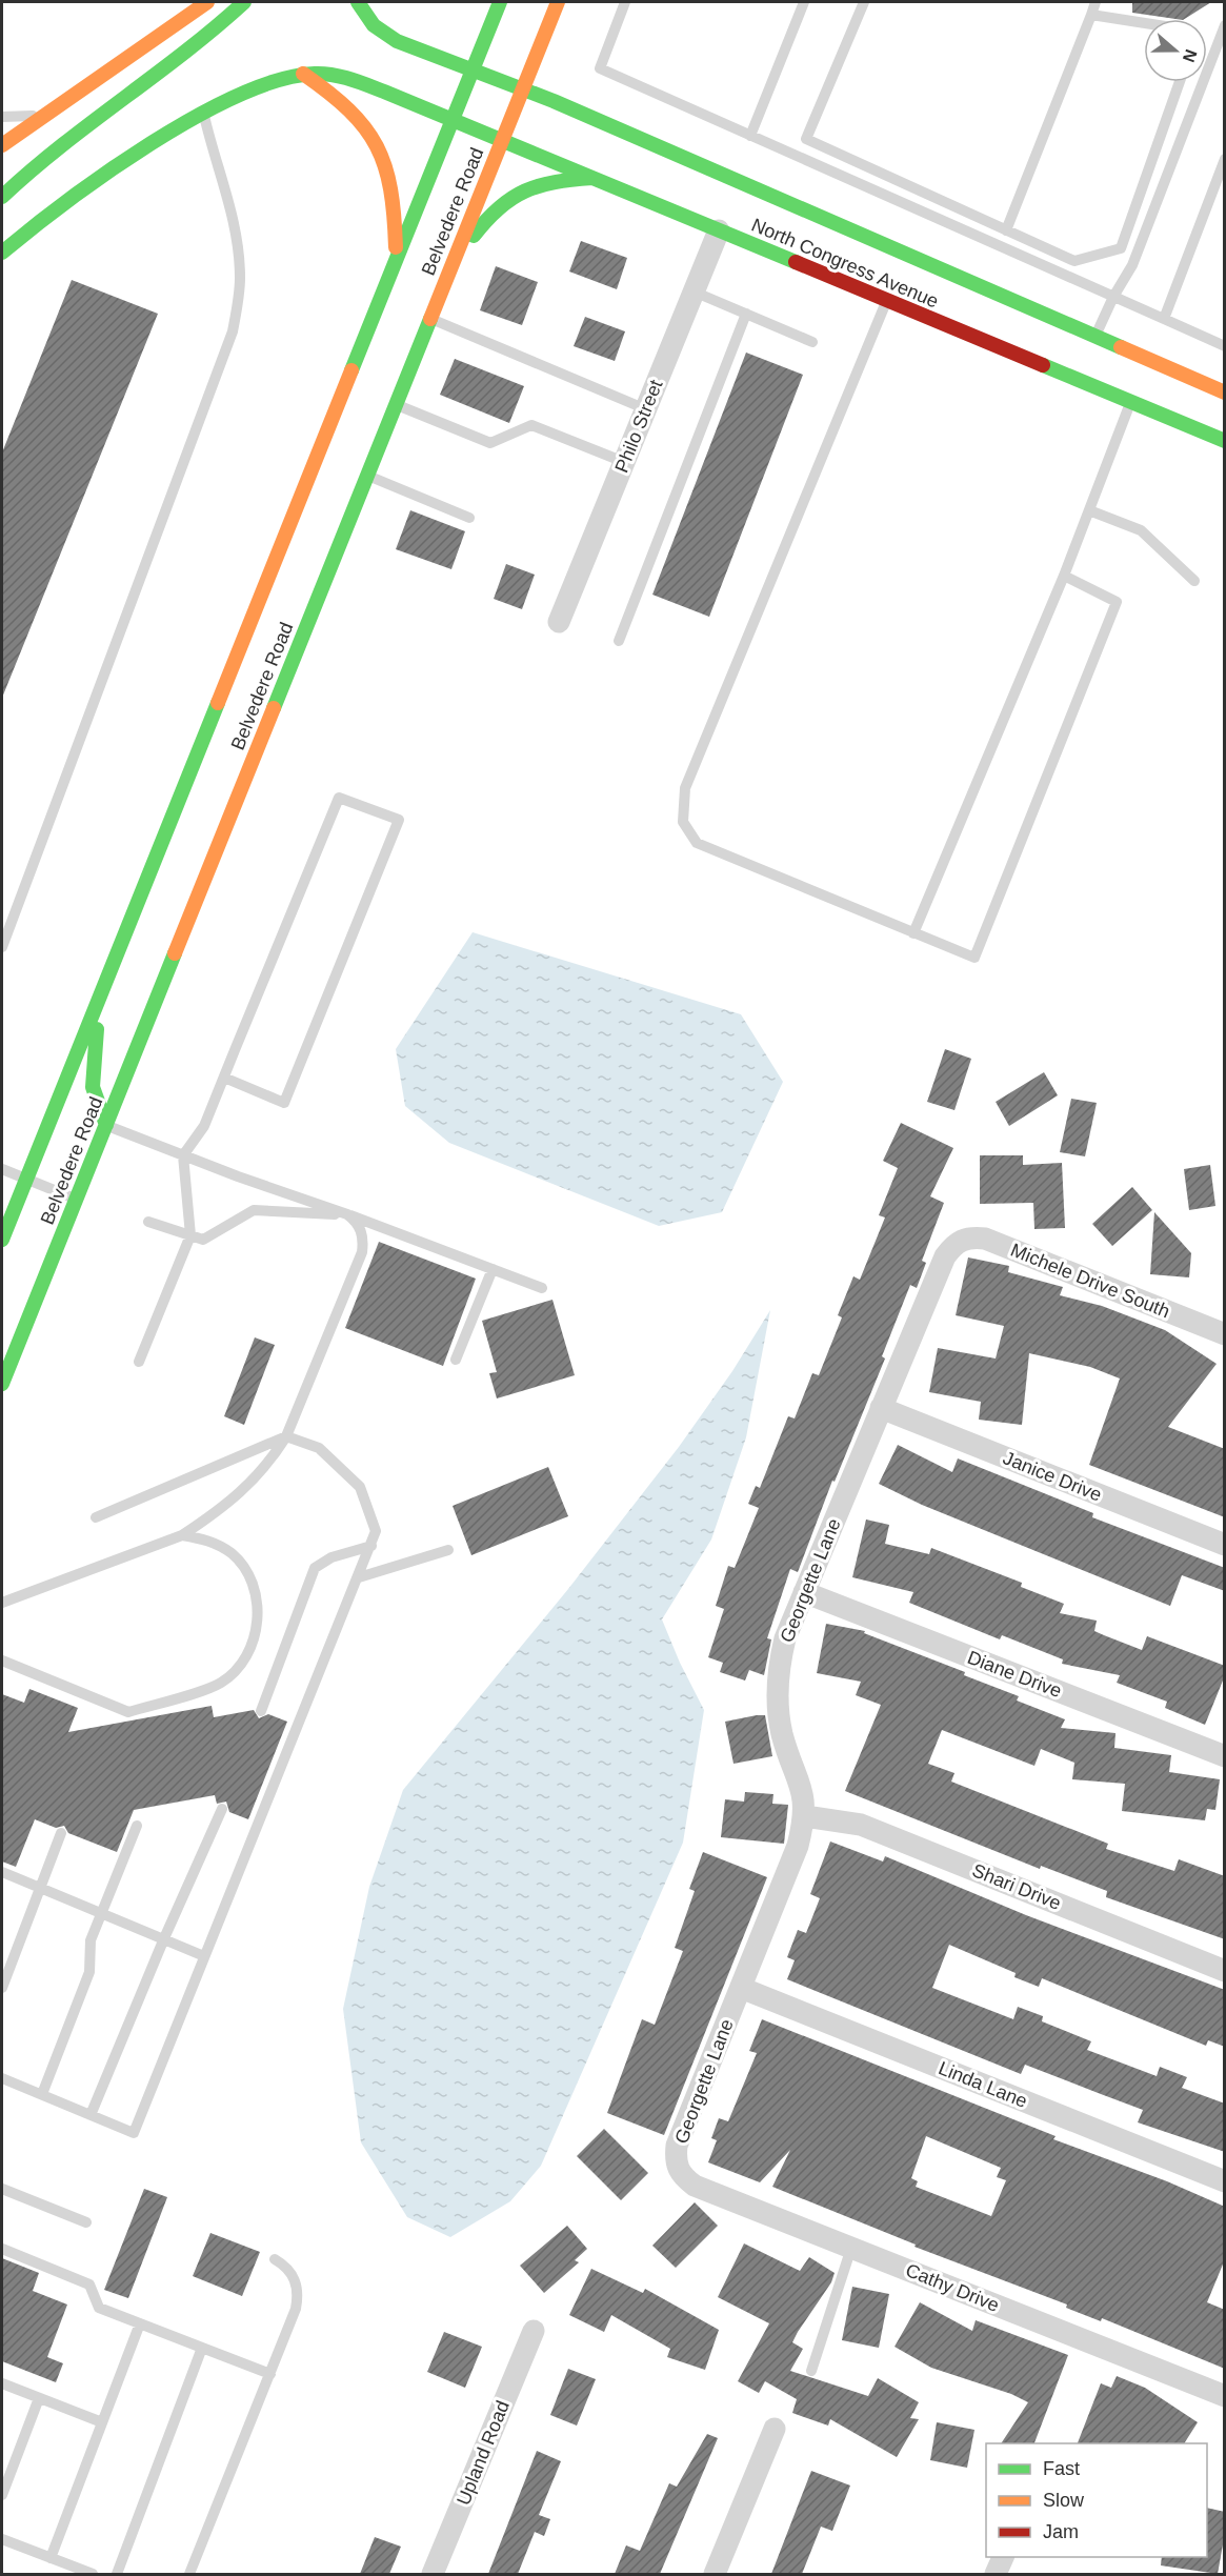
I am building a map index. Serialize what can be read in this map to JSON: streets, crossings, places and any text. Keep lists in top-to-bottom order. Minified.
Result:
{"streets":{"main road":["Belvedere Road","North Congress Avenue"],"street":["Philo Street","Michele Drive South","Janice Drive","Georgette Lane","Diane Drive","Shari Drive","Linda Lane","Cathy Drive","Upland Road"]},"crossings":[["Belvedere Road","North Congress Avenue"],["North Congress Avenue","Philo Street"],["Michele Drive South","Georgette Lane"],["Janice Drive","Georgette Lane"],["Georgette Lane","Diane Drive"],["Georgette Lane","Shari Drive"],["Georgette Lane","Linda Lane"],["Georgette Lane","Cathy Drive"]],"legend":["Fast","Slow","Jam"],"north":"right"}
